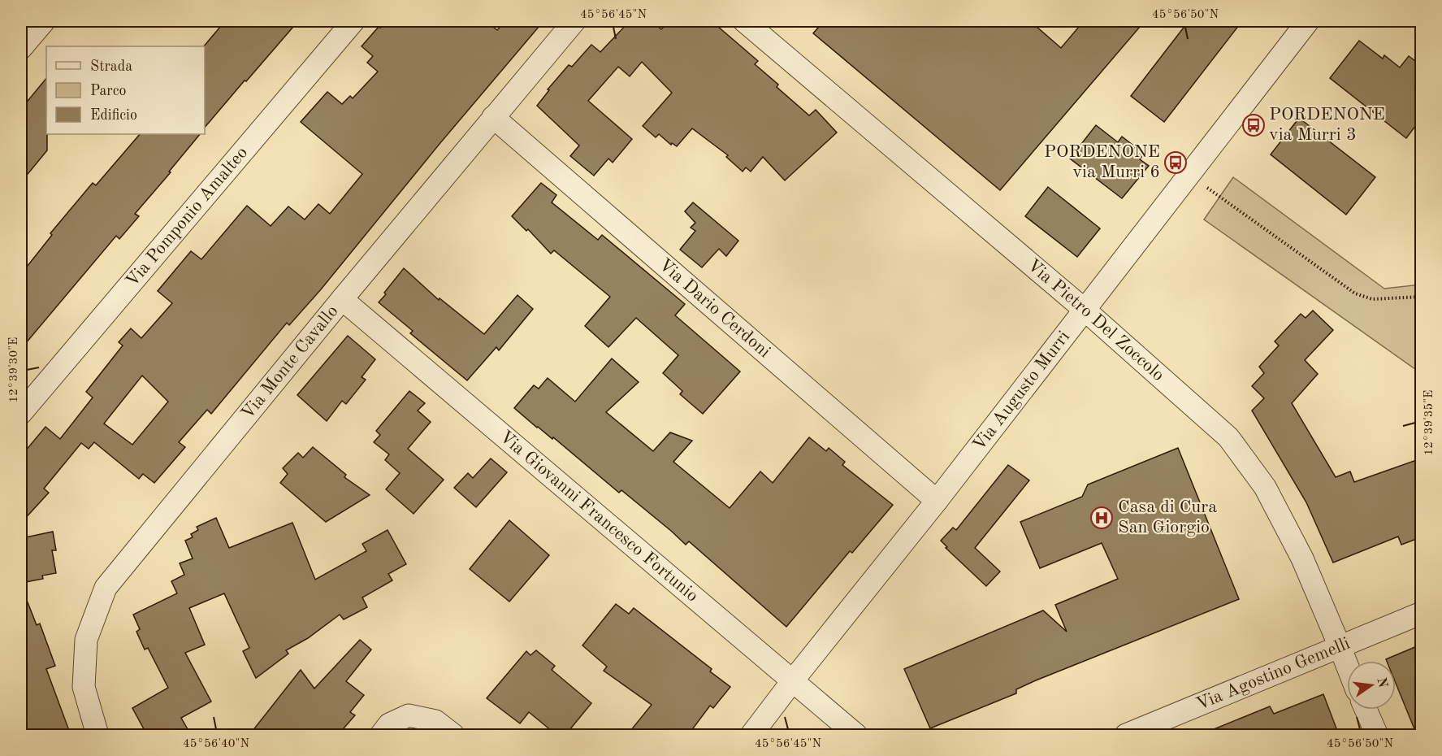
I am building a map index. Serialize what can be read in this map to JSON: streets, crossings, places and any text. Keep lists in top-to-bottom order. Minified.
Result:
{"streets":{"street":["Via Pomponio Amalteo","Via Dario Cerdoni","Via Pietro Del Zoccolo","Via Monte Cavallo","Via Augusto Murri","Via Giovanni Francesco Fortunio","Via Agostino Gemelli"]},"crossings":[["Via Dario Cerdoni","Via Monte Cavallo"],["Via Dario Cerdoni","Via Augusto Murri"],["Via Pietro Del Zoccolo","Via Augusto Murri"],["Via Pietro Del Zoccolo","Via Agostino Gemelli"],["Via Monte Cavallo","Via Giovanni Francesco Fortunio"],["Via Augusto Murri","Via Giovanni Francesco Fortunio"]],"places":{"bus stop":["PORDENONE via Murri 3","PORDENONE via Murri 6"],"hospital":["Casa di Cura San Giorgio"]},"legend":["Strada","Parco","Edificio"],"north":"right","coordinates":["45°56'45\"N","45°56'50\"N","12°39'30\"E","12°39'35\"E","45°56'40\"N"]}
